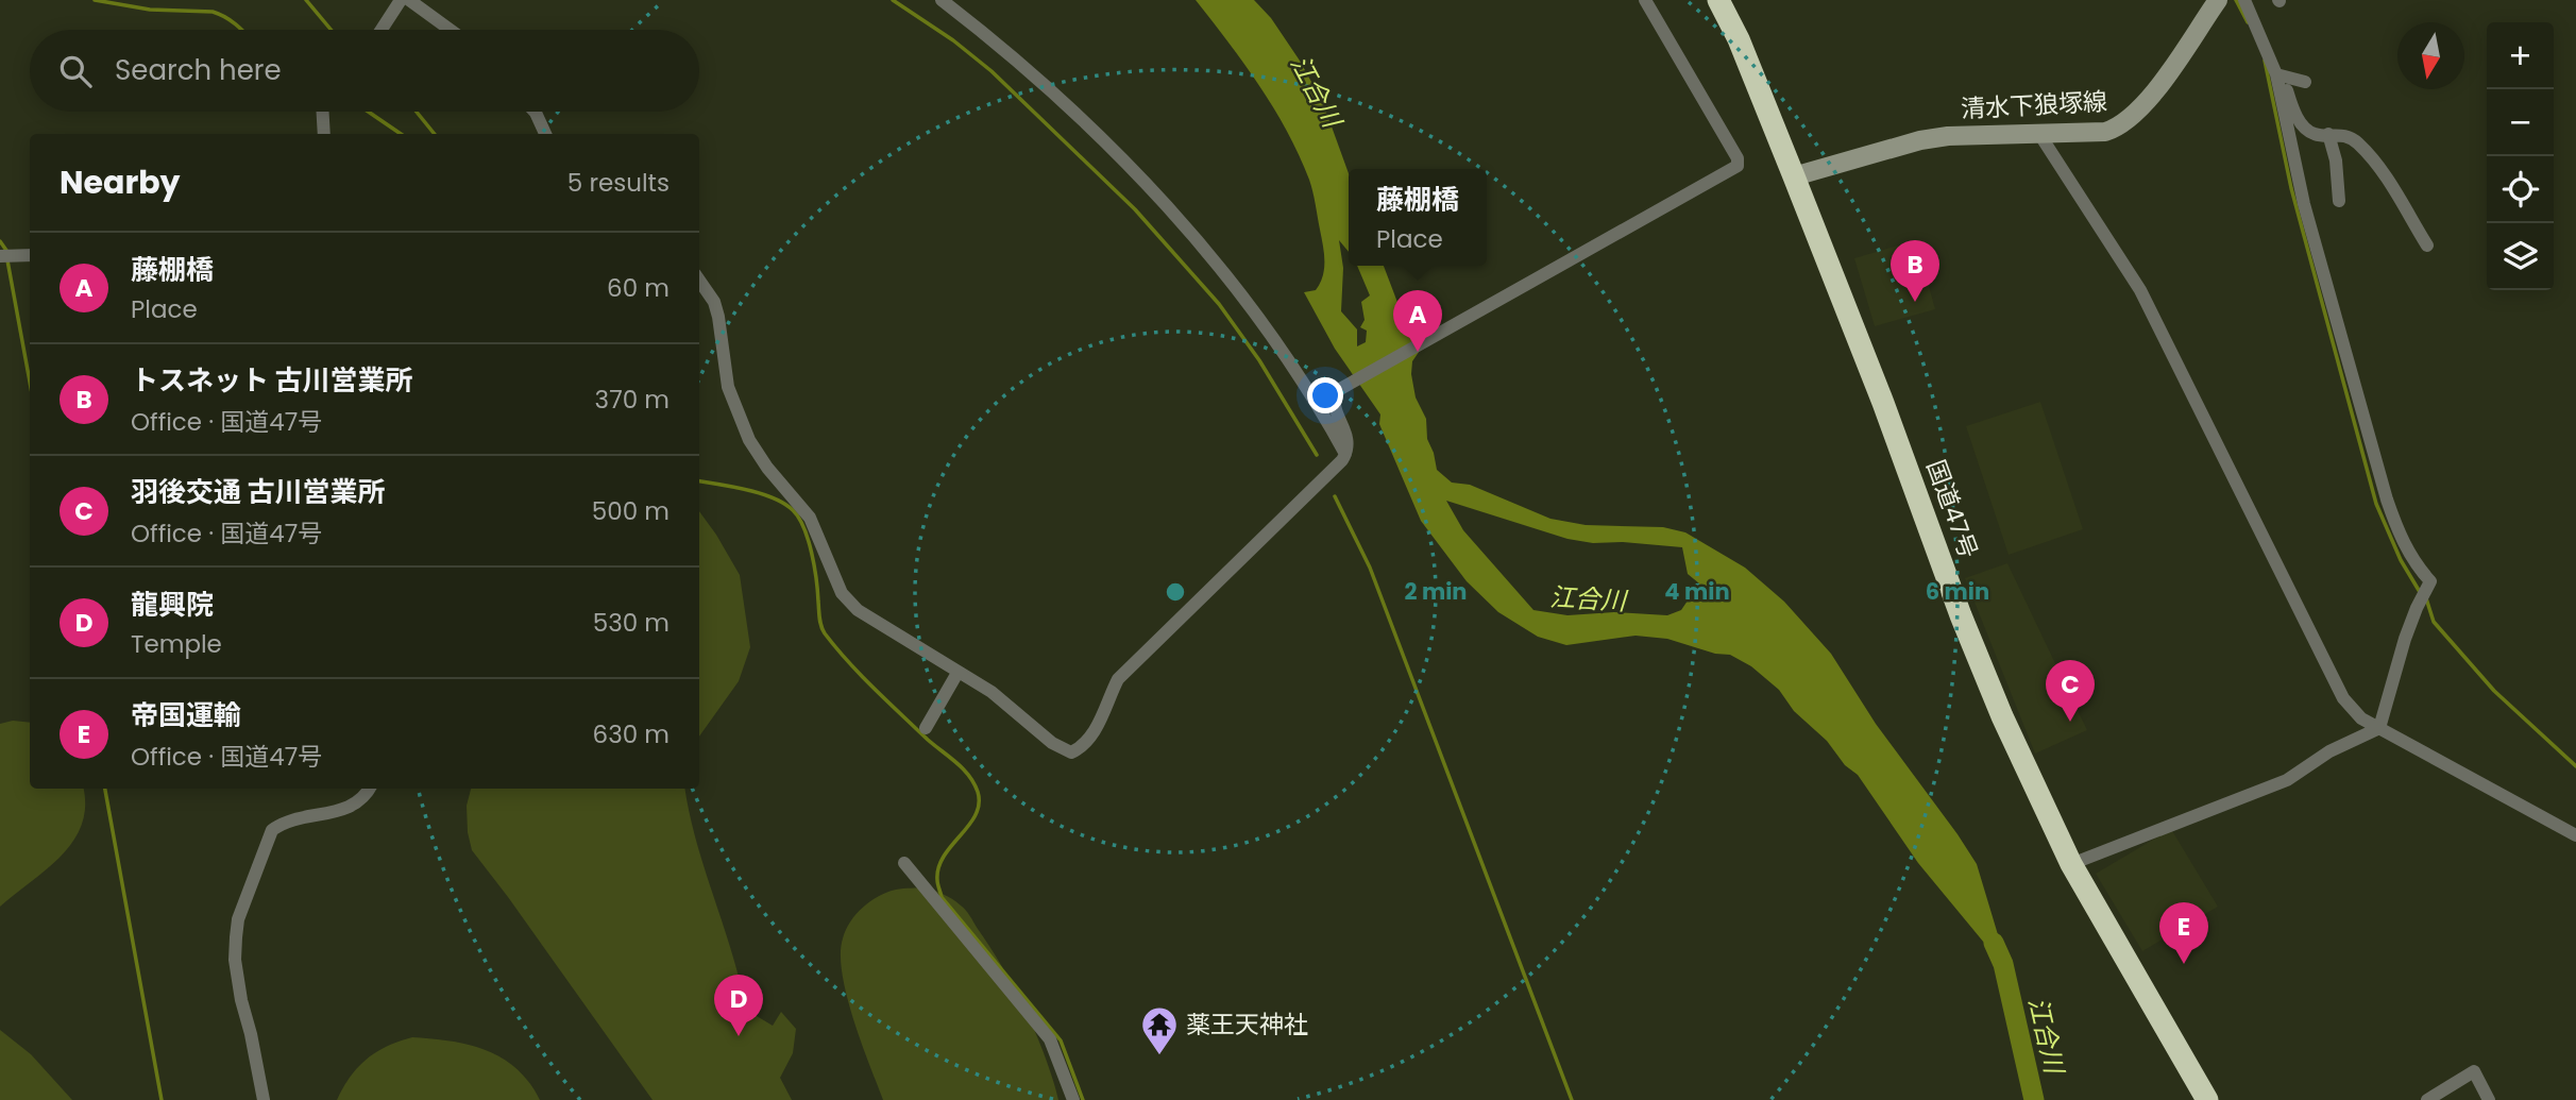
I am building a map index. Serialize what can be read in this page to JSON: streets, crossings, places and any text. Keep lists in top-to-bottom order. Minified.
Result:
{"streets":{"highway":["国道47号"],"main road":["清水下狼塚線"]},"crossings":[["清水下狼塚線","国道47号"]],"water":["江合川"],"places":{"temple":["薬王天神社"]},"north":"bottom","page":{"map_buttons":["+","−"],"search":"Search here","heading":["Nearby","5 results"],"popup":["藤棚橋","Place"],"list":[{"mark":"A","name":"藤棚橋","note":"Place","value":"60 m"},{"mark":"B","name":"トスネット 古川営業所","note":"Office · 国道47号","value":"370 m"},{"mark":"C","name":"羽後交通 古川営業所","note":"Office · 国道47号","value":"500 m"},{"mark":"D","name":"龍興院","note":"Temple","value":"530 m"},{"mark":"E","name":"帝国運輸","note":"Office · 国道47号","value":"630 m"}],"pins":["B","A","C","E","D"]},"rings":["2 min","4 min","6 min"]}
